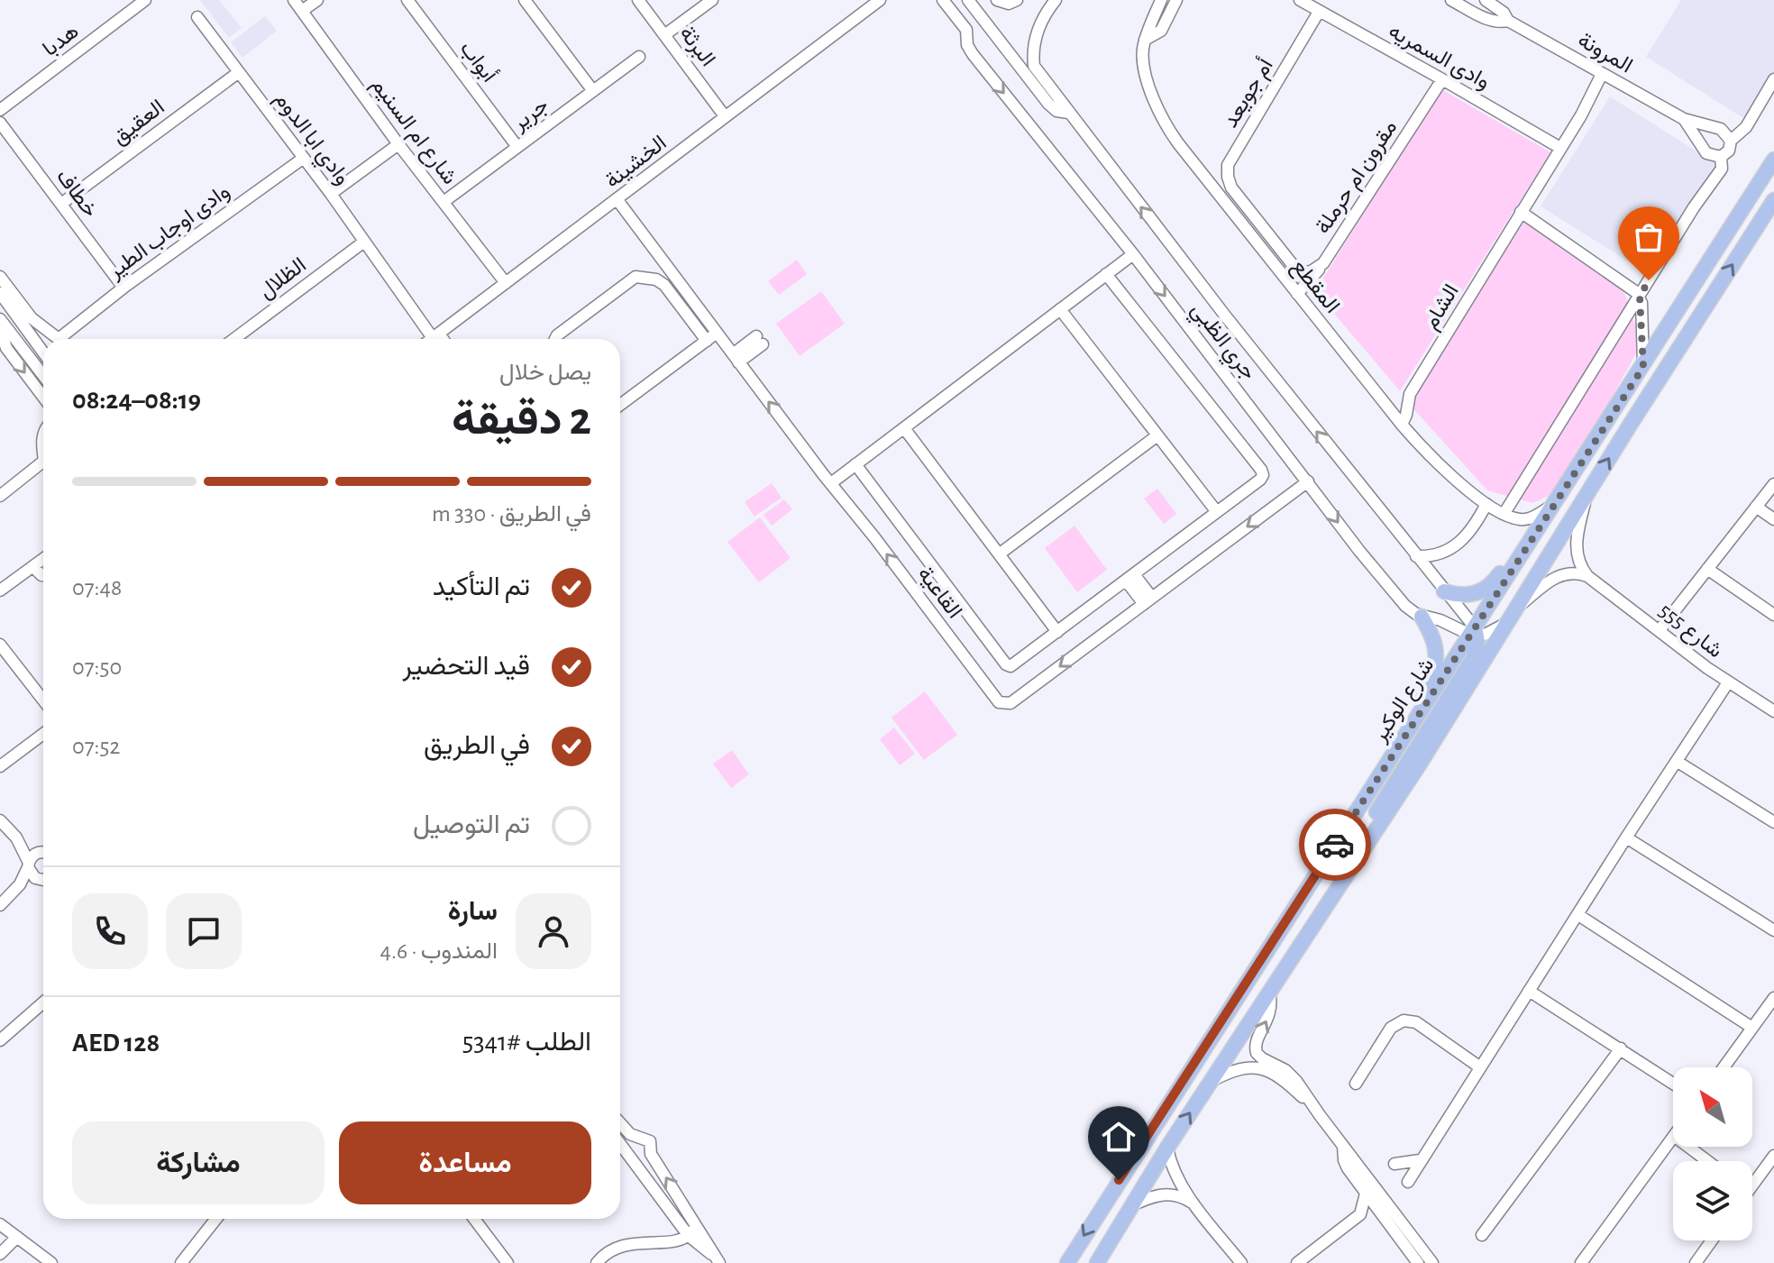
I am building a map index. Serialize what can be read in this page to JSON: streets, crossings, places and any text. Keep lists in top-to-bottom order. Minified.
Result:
{"streets":{"main road":["شارع الوكير"],"street":["هدبا","البرثة","المرونة","وادى السمريه","أبواب","أم جويعد","جرير","العقيق","شارع ام السنيم","وادي ابا الدوم","الخشينة","مقرون ام حرملة","خطاف","وادى اوجاب الطير","الظلال","المقطع","الشام","جري الظبي","القاعية","شارع 555"]},"crossings":[["البرثة","الخشينة"],["المرونة","الشام"],["وادى السمريه","أم جويعد"],["وادى السمريه","مقرون ام حرملة"],["وادى السمريه","الشام"],["أبواب","جرير"],["أم جويعد","مقرون ام حرملة"],["جرير","شارع ام السنيم"],["العقيق","وادي ابا الدوم"],["العقيق","خطاف"],["شارع ام السنيم","الخشينة"],["وادي ابا الدوم","الخشينة"],["وادي ابا الدوم","وادى اوجاب الطير"],["وادي ابا الدوم","الظلال"],["الخشينة","القاعية"],["خطاف","وادى اوجاب الطير"],["المقطع","الشام"],["المقطع","شارع الوكير"],["جري الظبي","القاعية"],["جري الظبي","شارع الوكير"]],"north":"top left","page":{"heading":["2 دقيقة","يصل خلال","08:19–08:24"],"panel":["سارة","المندوب · 4.6","الطلب #5341","AED 128"],"bar":"في الطريق · 330 m","list":[["تم التأكيد","07:48"],["قيد التحضير","07:50"],["في الطريق","07:52"],"تم التوصيل"],"buttons":["مساعدة","مشاركة"]}}
